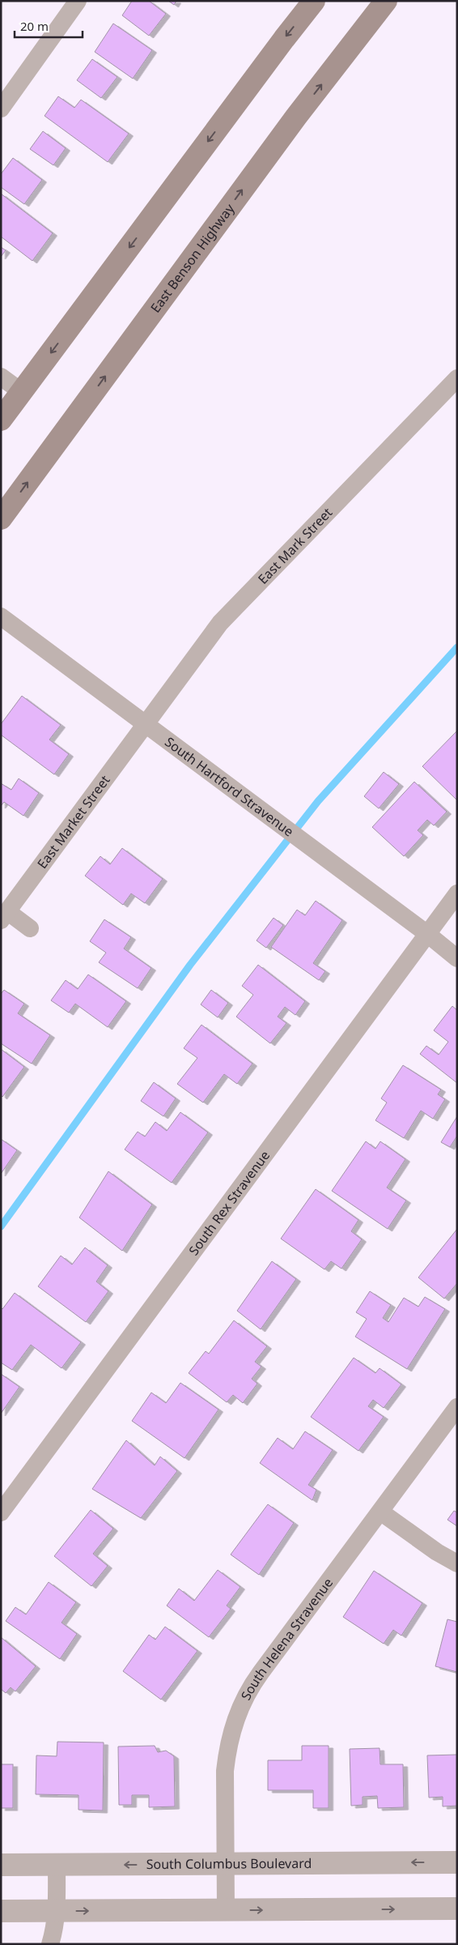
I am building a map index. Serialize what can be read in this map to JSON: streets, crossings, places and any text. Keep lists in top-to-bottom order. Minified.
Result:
{"streets":{"main road":["East Benson Highway"],"street":["East Mark Street","South Hartford Stravenue","East Market Street","South Rex Stravenue","South Helena Stravenue","South Columbus Boulevard"]},"crossings":[["East Mark Street","South Hartford Stravenue"],["East Mark Street","East Market Street"],["South Hartford Stravenue","East Market Street"],["South Hartford Stravenue","South Rex Stravenue"],["South Helena Stravenue","South Columbus Boulevard"]],"scale_bar":"20 m"}
